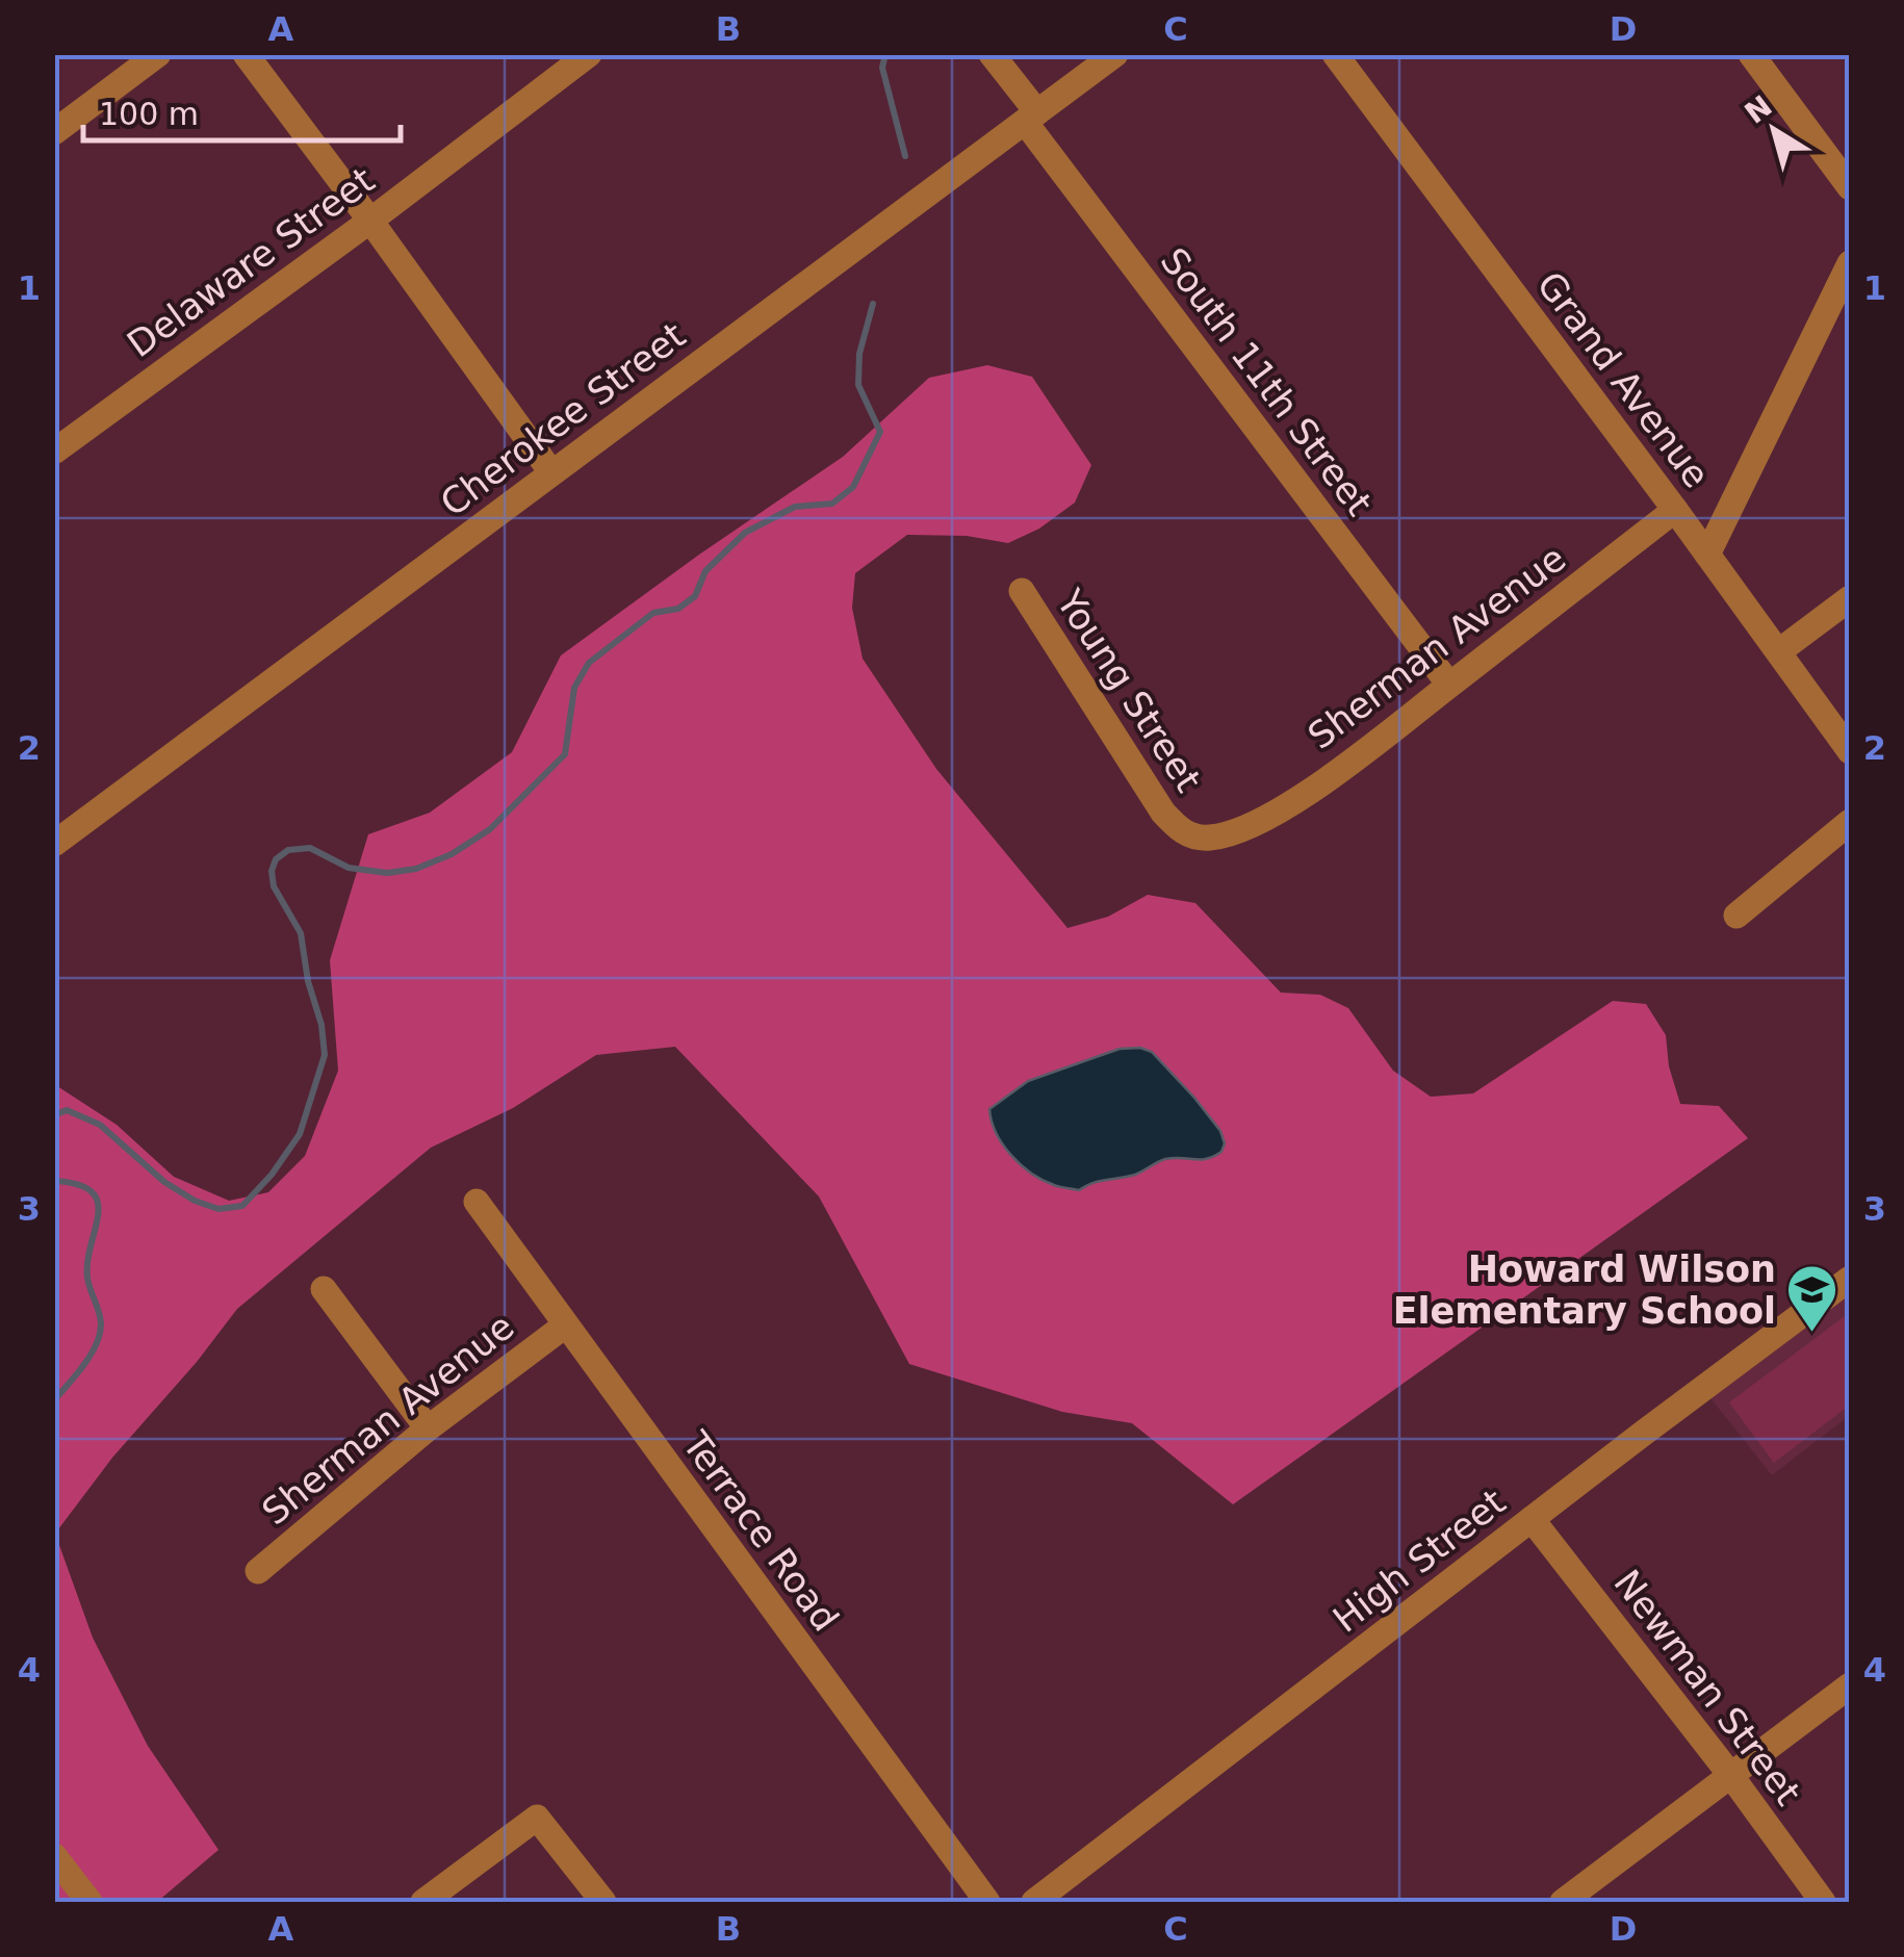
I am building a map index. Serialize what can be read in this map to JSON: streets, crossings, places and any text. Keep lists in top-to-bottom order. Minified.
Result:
{"streets":{"street":["Delaware Street","Grand Avenue","South 11th Street","Cherokee Street","Sherman Avenue","Young Street","Terrace Road","High Street","Newman Street"]},"crossings":[["Grand Avenue","Sherman Avenue"],["South 11th Street","Cherokee Street"],["South 11th Street","Sherman Avenue"],["Sherman Avenue","Young Street"],["Sherman Avenue","Terrace Road"],["High Street","Newman Street"]],"places":{"school or university":["Howard Wilson Elementary School"]},"scale_bar":"100 m","north":"top left","grid":{"columns":["A","B","C","D"],"rows":["1","2","3","4"]}}
